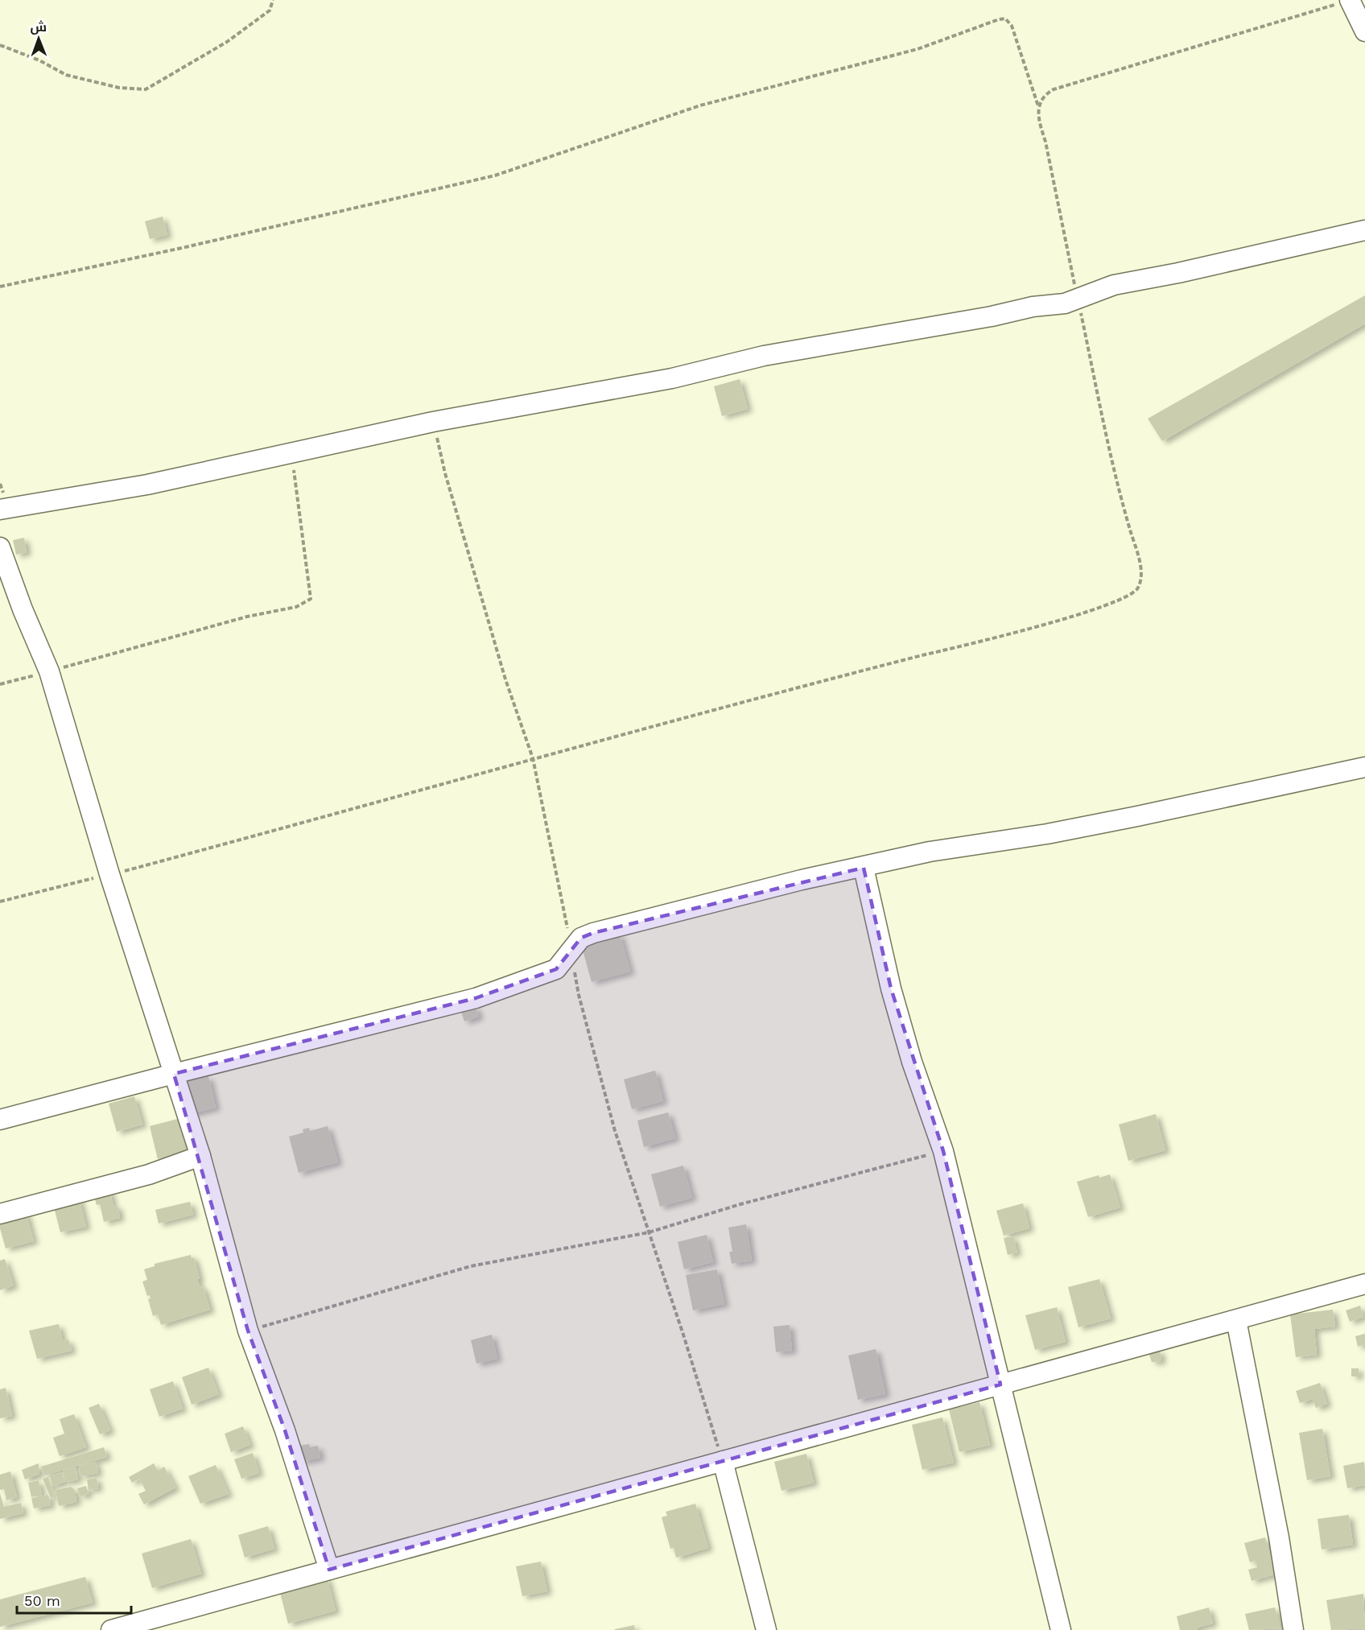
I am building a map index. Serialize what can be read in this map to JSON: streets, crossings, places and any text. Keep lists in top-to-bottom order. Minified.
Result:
{"scale_bar":"50 m","north":"top"}
